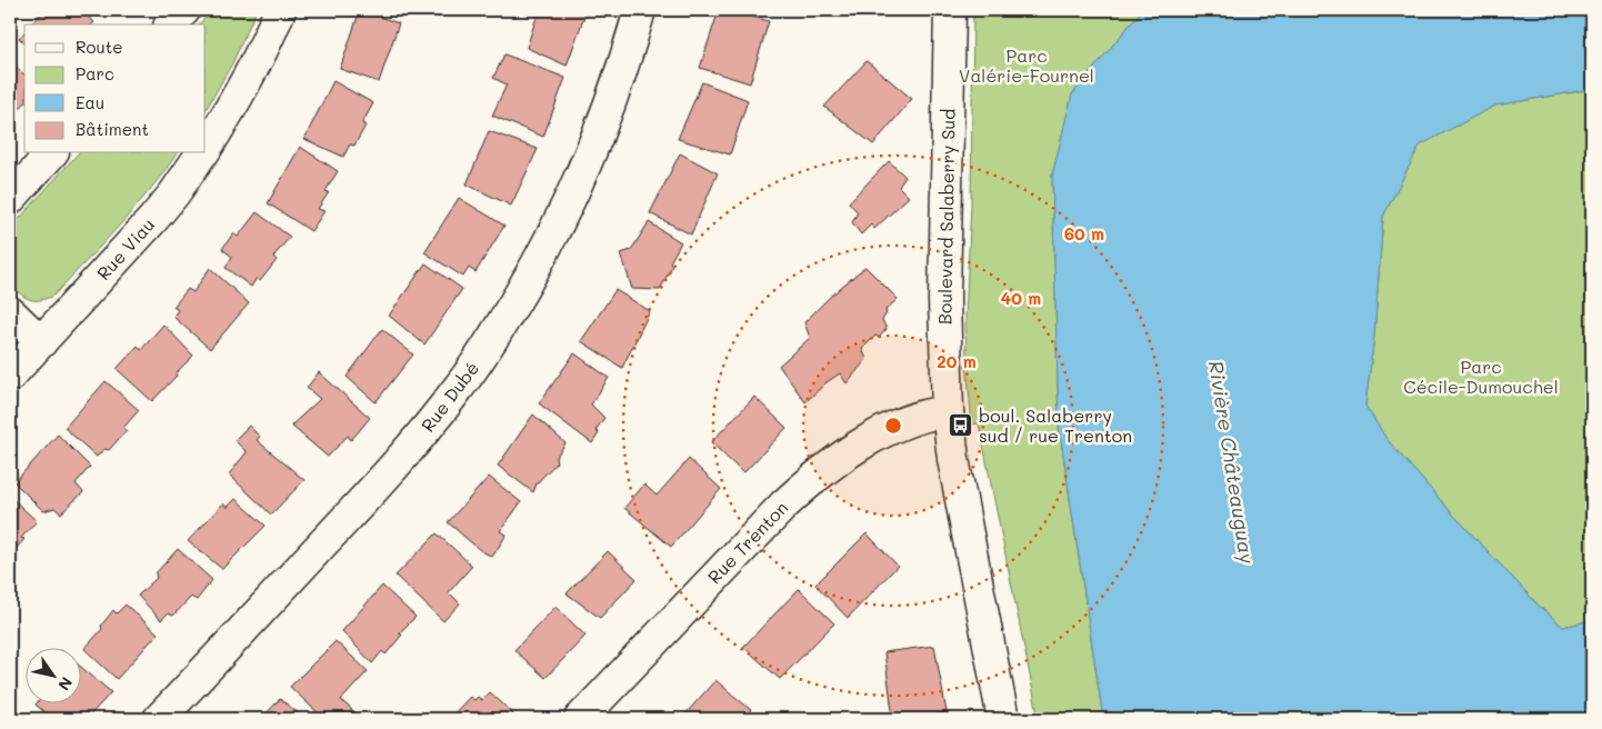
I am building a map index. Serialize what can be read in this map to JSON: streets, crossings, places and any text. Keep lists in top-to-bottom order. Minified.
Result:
{"streets":{"street":["Boulevard Salaberry Sud","Rue Viau","Rue Dubé","Rue Trenton"]},"crossings":[["Boulevard Salaberry Sud","Rue Trenton"]],"water":["Rivière Châteauguay"],"parks":["Parc Valérie-Fournel","Parc Cécile-Dumouchel"],"places":{"bus stop":["boul. Salaberry sud / rue Trenton"]},"legend":["Route","Parc","Eau","Bâtiment"],"north":"bottom right","rings":["60 m","40 m","20 m"]}
